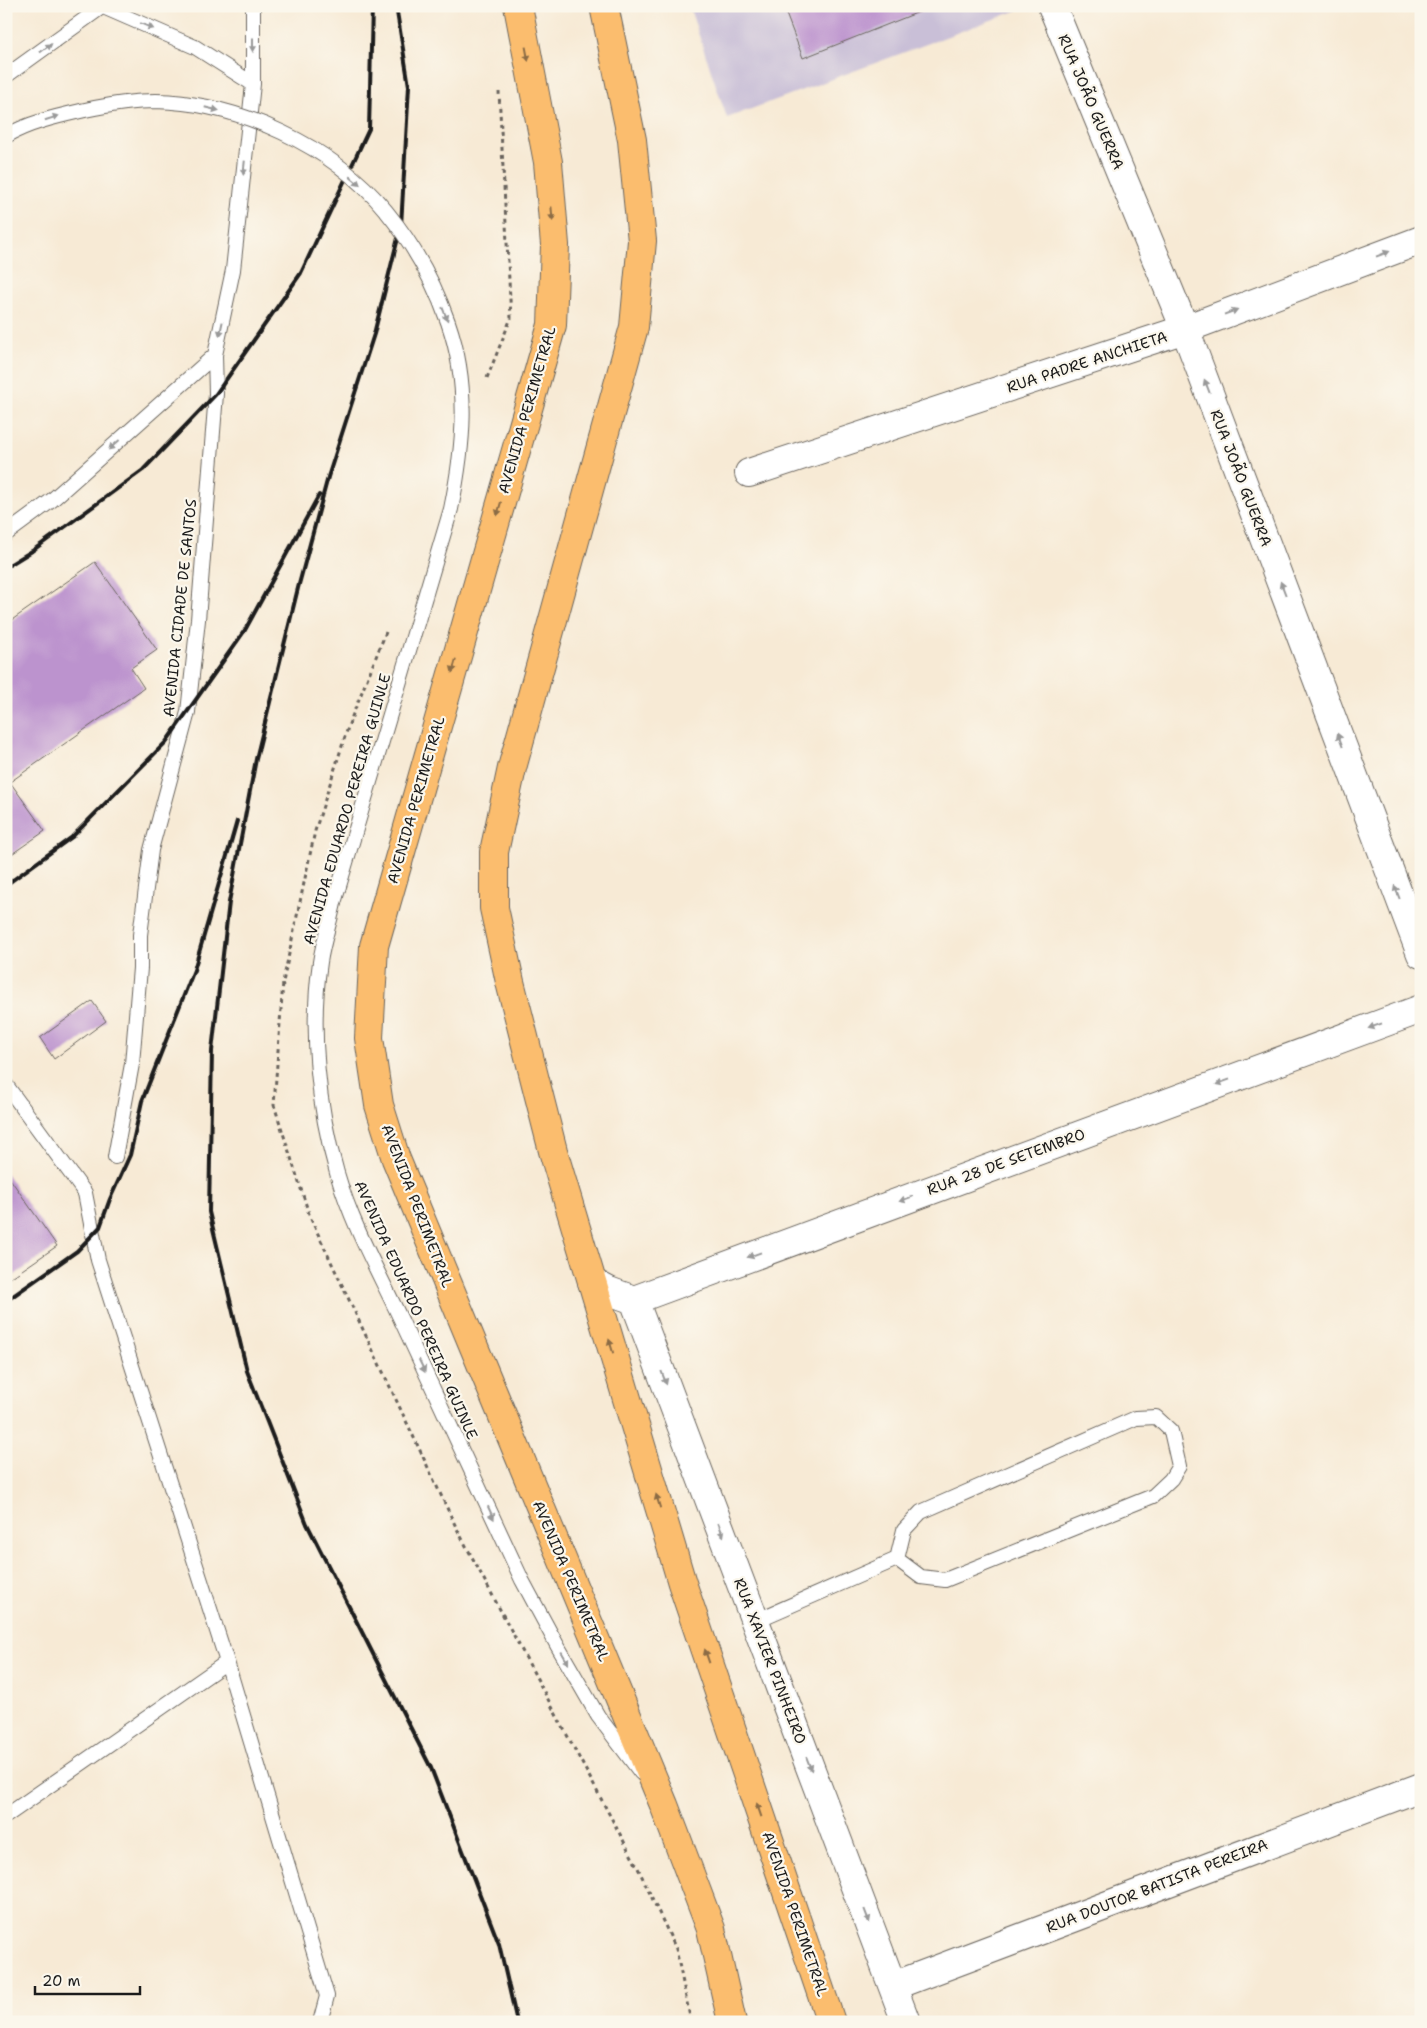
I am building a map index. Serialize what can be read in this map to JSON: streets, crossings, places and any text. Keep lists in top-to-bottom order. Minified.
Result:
{"streets":{"main road":["AVENIDA PERIMETRAL"],"street":["RUA JOÃO GUERRA","RUA PADRE ANCHIETA","RUA 28 DE SETEMBRO","RUA XAVIER PINHEIRO","RUA DOUTOR BATISTA PEREIRA"],"lane":["AVENIDA CIDADE DE SANTOS","AVENIDA EDUARDO PEREIRA GUINLE"]},"crossings":[["RUA JOÃO GUERRA","RUA PADRE ANCHIETA"],["AVENIDA PERIMETRAL","AVENIDA EDUARDO PEREIRA GUINLE"],["RUA 28 DE SETEMBRO","RUA XAVIER PINHEIRO"],["RUA XAVIER PINHEIRO","RUA DOUTOR BATISTA PEREIRA"]],"one_way":["RUA JOÃO GUERRA","RUA PADRE ANCHIETA","AVENIDA EDUARDO PEREIRA GUINLE","RUA 28 DE SETEMBRO","RUA XAVIER PINHEIRO"],"scale_bar":"20 m"}
